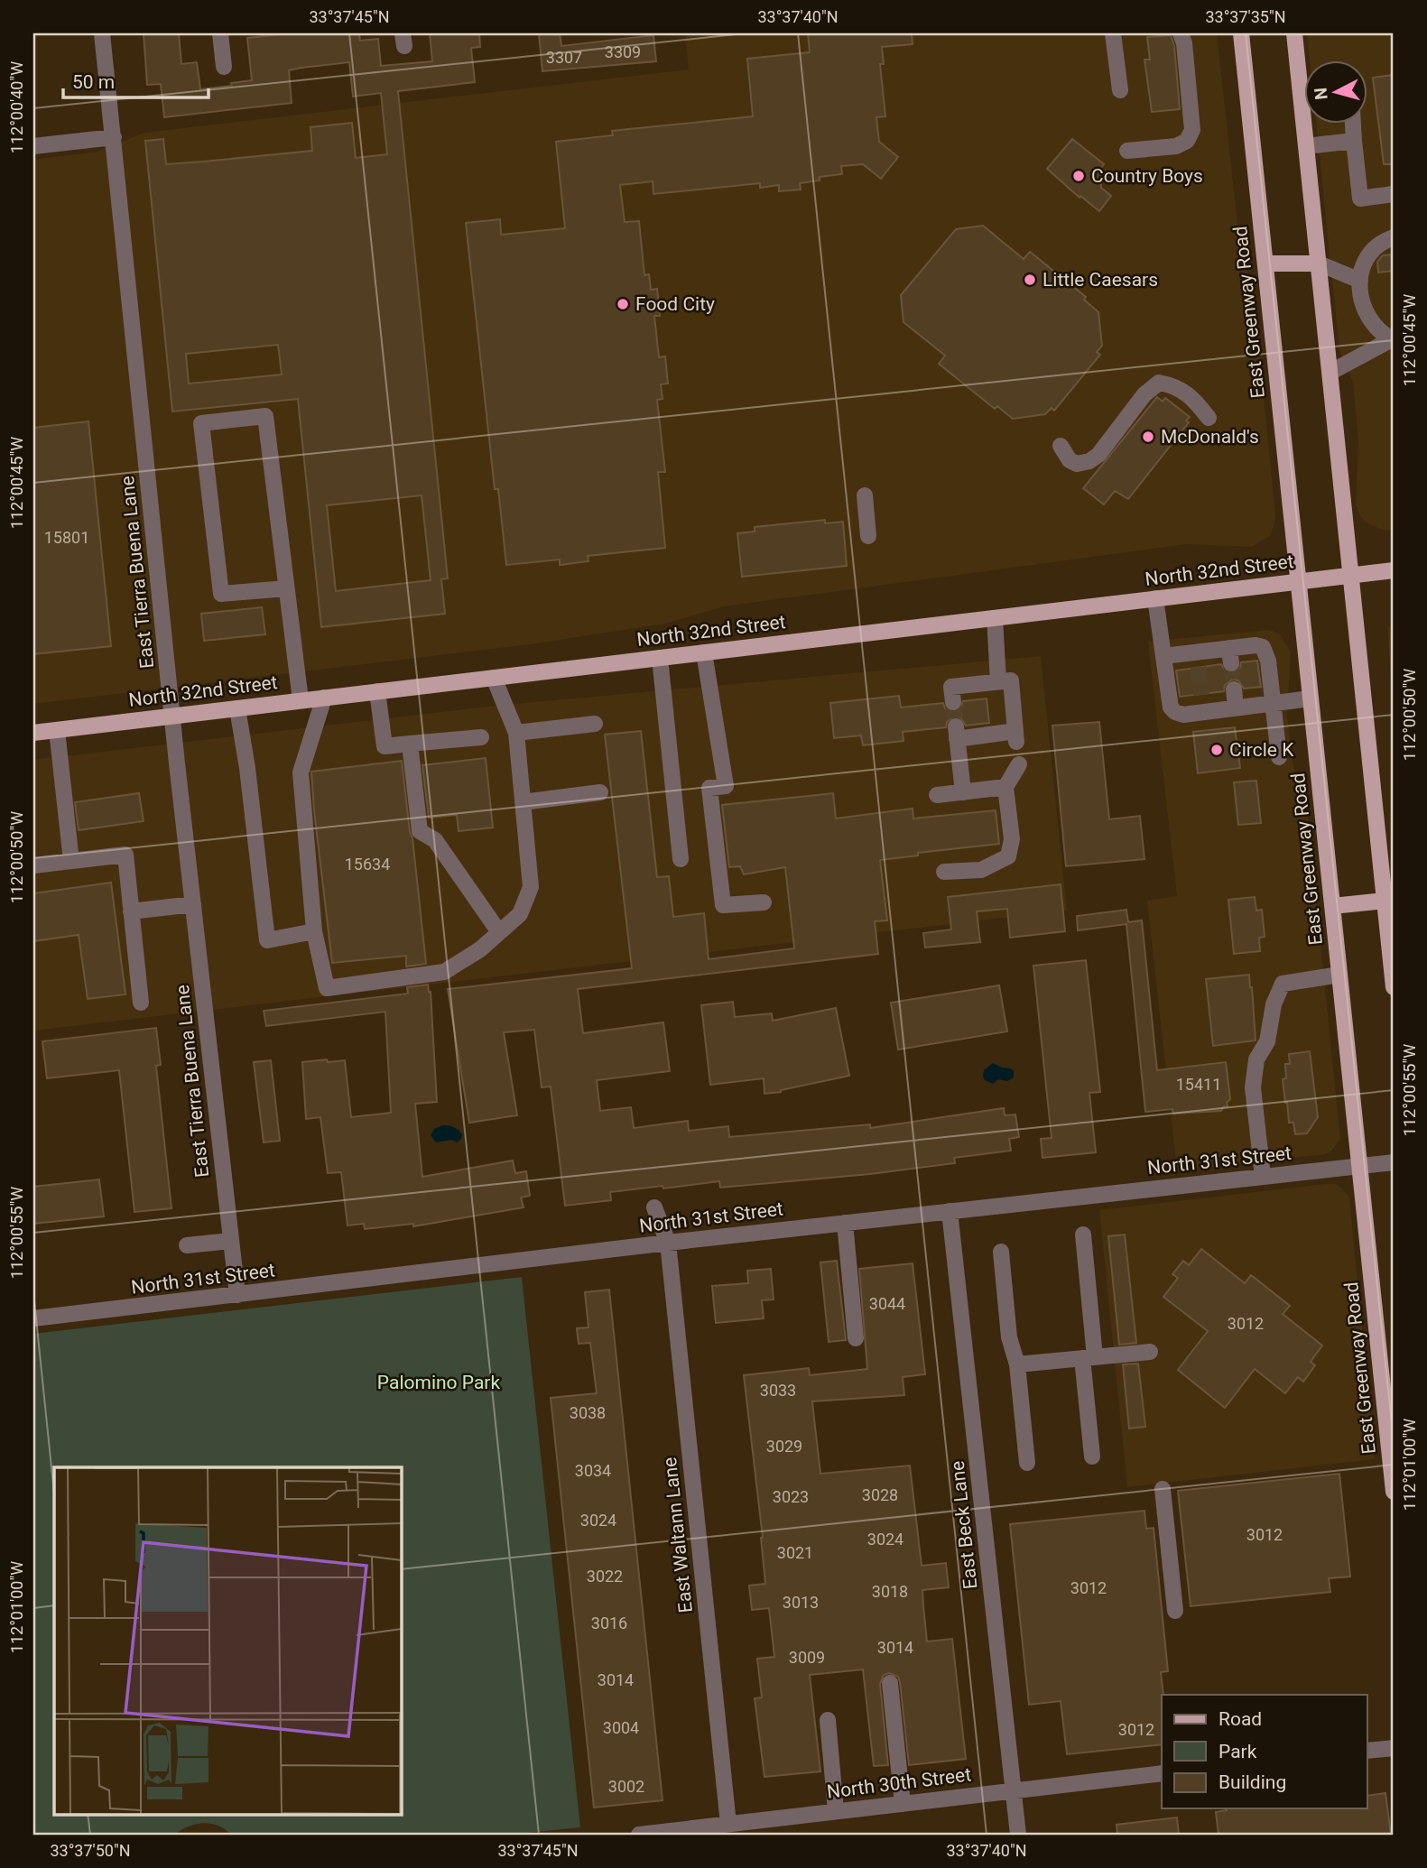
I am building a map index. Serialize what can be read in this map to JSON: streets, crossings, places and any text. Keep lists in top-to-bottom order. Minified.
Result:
{"streets":{"main road":["East Greenway Road","North 32nd Street"],"street":["East Tierra Buena Lane","North 31st Street","East Beck Lane","East Waltann Lane","North 30th Street"]},"crossings":[["East Greenway Road","North 32nd Street"],["East Greenway Road","North 31st Street"],["North 32nd Street","East Tierra Buena Lane"],["East Tierra Buena Lane","North 31st Street"],["North 31st Street","East Beck Lane"],["North 31st Street","East Waltann Lane"],["East Beck Lane","North 30th Street"],["East Waltann Lane","North 30th Street"]],"parks":["Palomino Park"],"places":["Country Boys","Little Caesars","Food City","McDonald's","Circle K"],"house_numbers":["3309","3307","15801","15634","15411","3044","3012","3033","3038","3029","3034","3028","3023","3024","3012","3024","3021","3022","3012","3018","3013","3016","3014","3009","3014","3004","3012","3002"],"legend":["Road","Park","Building"],"scale_bar":"50 m","north":"left","coordinates":["33°37'45\"N","33°37'40\"N","33°37'35\"N","112°00'40\"W","112°00'45\"W","112°00'50\"W","112°00'55\"W","112°01'00\"W","33°37'50\"N"]}
